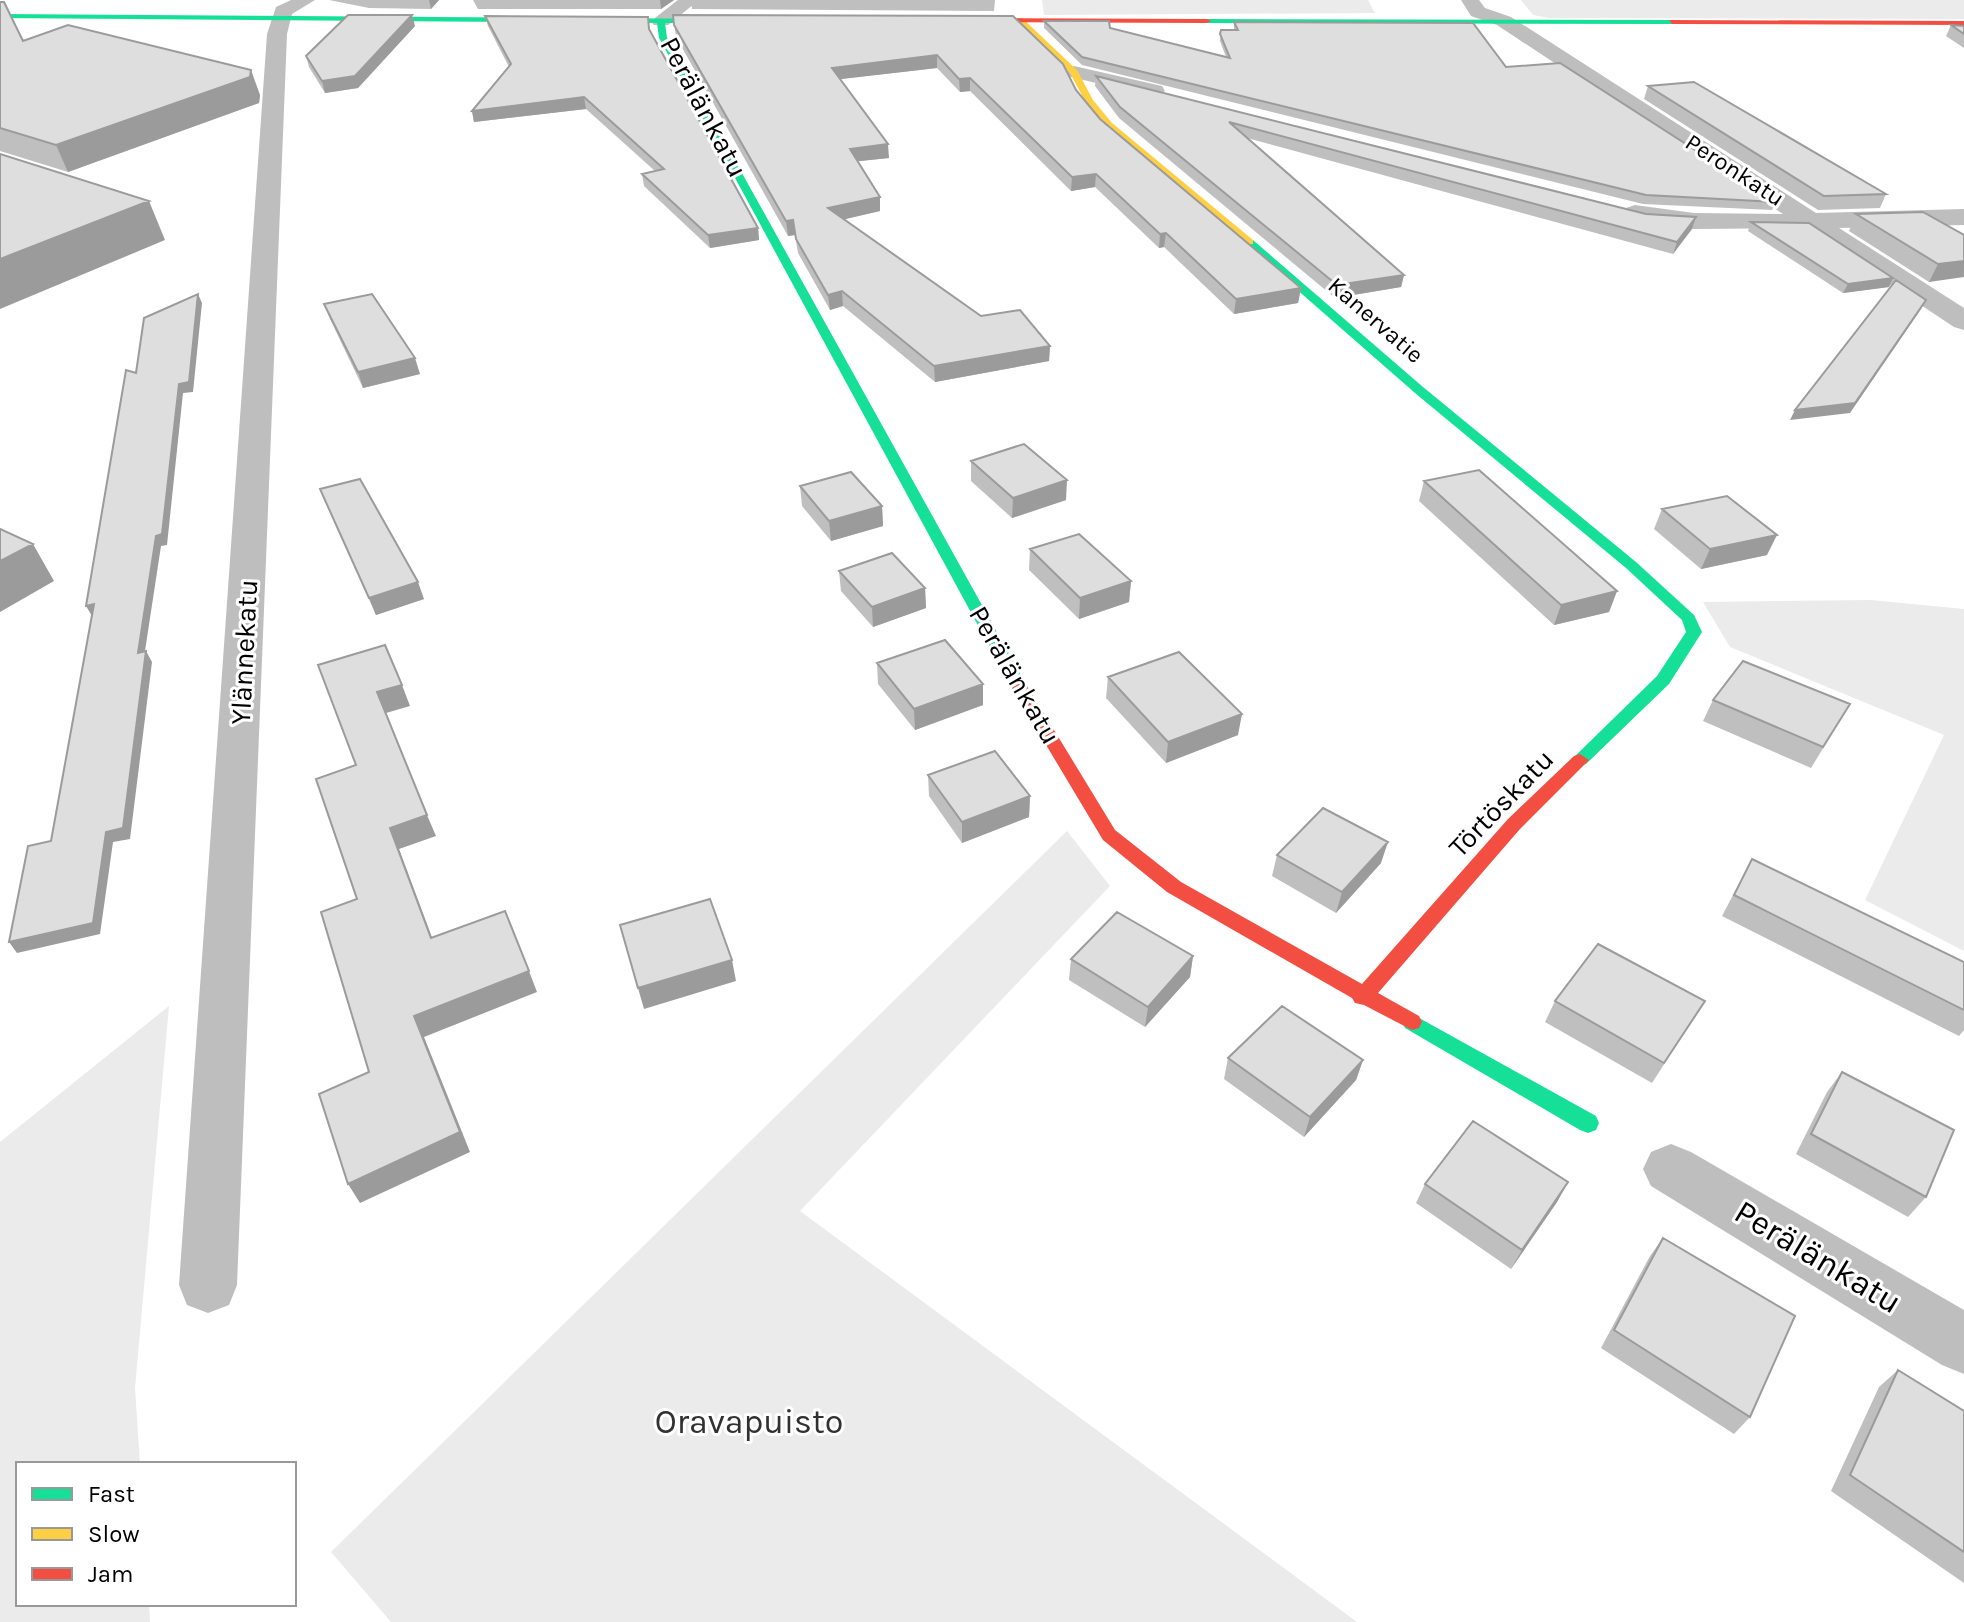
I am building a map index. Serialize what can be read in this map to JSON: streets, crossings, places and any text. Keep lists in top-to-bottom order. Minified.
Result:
{"streets":{"street":["Perälänkatu","Peronkatu","Kanervatie","Ylännekatu","Törtöskatu"]},"crossings":[["Perälänkatu","Törtöskatu"],["Kanervatie","Törtöskatu"]],"parks":["Oravapuisto"],"legend":["Fast","Slow","Jam"]}
